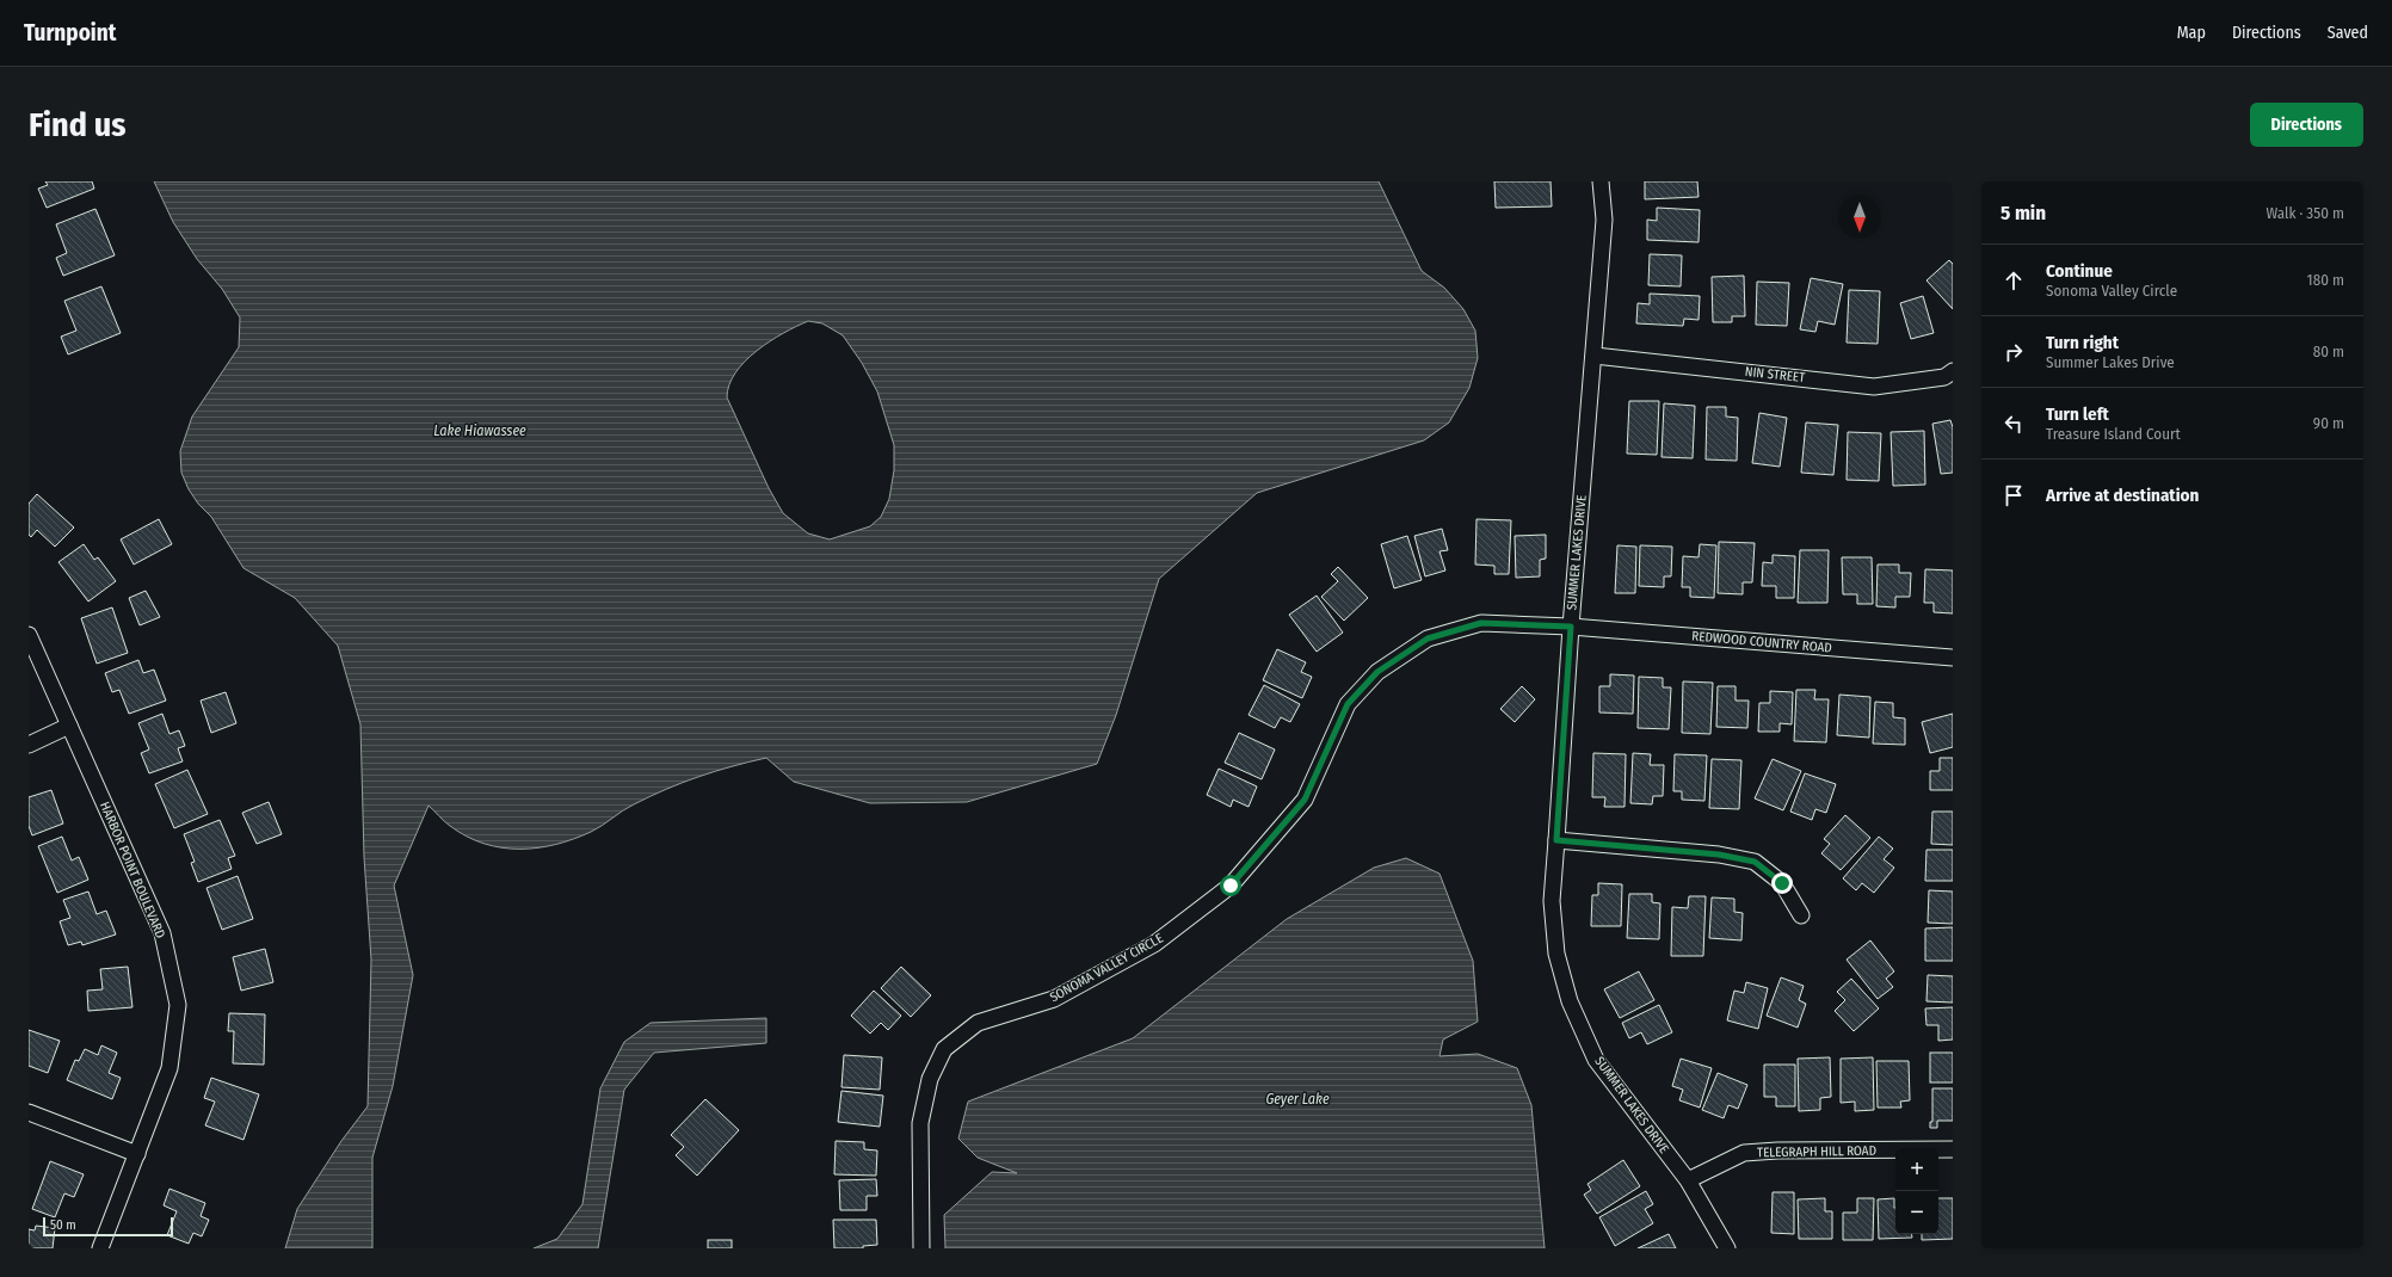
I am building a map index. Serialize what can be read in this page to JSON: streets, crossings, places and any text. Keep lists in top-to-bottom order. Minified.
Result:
{"streets":{"street":["NIN STREET","SUMMER LAKES DRIVE","REDWOOD COUNTRY ROAD","HARBOR POINT BOULEVARD","SONOMA VALLEY CIRCLE","TELEGRAPH HILL ROAD"]},"crossings":[["NIN STREET","SUMMER LAKES DRIVE"],["SUMMER LAKES DRIVE","REDWOOD COUNTRY ROAD"],["SUMMER LAKES DRIVE","SONOMA VALLEY CIRCLE"],["SUMMER LAKES DRIVE","TELEGRAPH HILL ROAD"],["REDWOOD COUNTRY ROAD","SONOMA VALLEY CIRCLE"]],"water":["Lake Hiawassee","Geyer Lake"],"scale_bar":"50 m","north":"bottom","page":{"header":"Turnpoint","nav":["Map","Directions","Saved"],"buttons":"Directions","title":"Find us","heading":["5 min","Walk · 350 m"],"list":[["Continue","Sonoma Valley Circle","180 m"],["Turn right","Summer Lakes Drive","80 m"],["Turn left","Treasure Island Court","90 m"],"Arrive at destination"],"map_buttons":["+","−"],"scale":"50 m"}}
